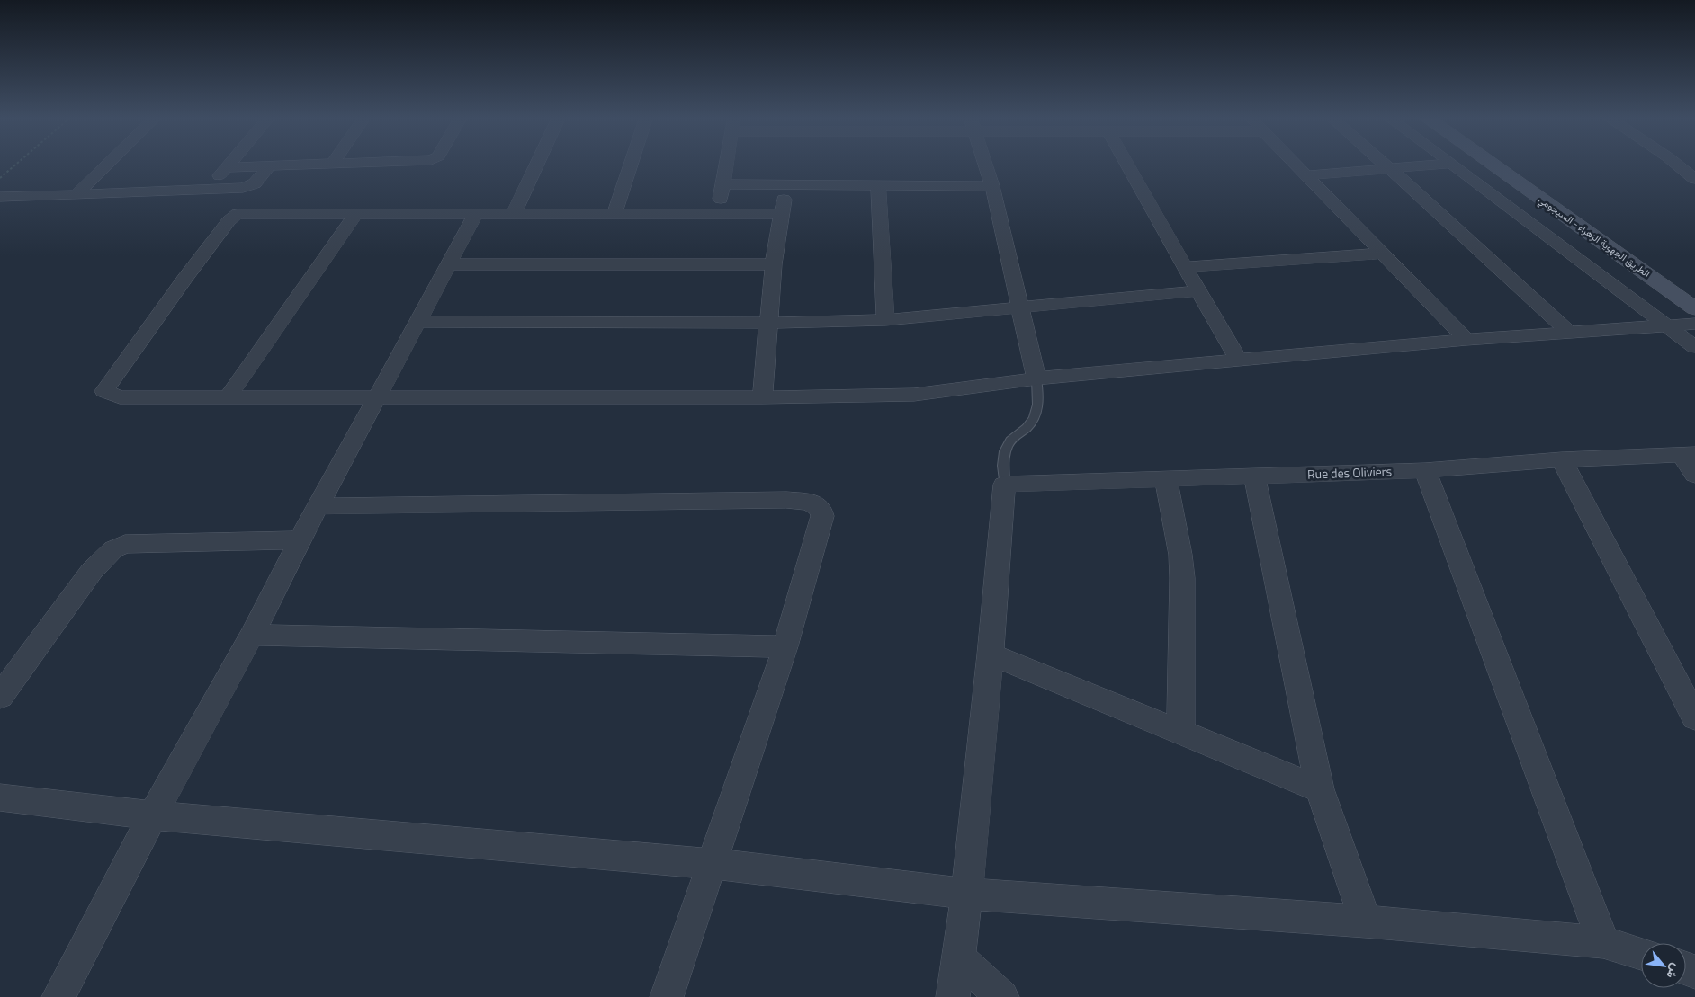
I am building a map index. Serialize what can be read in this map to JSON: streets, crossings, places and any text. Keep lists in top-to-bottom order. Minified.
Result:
{"streets":{"main road":["الطريق الجهوية الزهراء - السيجومي"],"street":["Rue des Oliviers"]},"north":"bottom right"}
